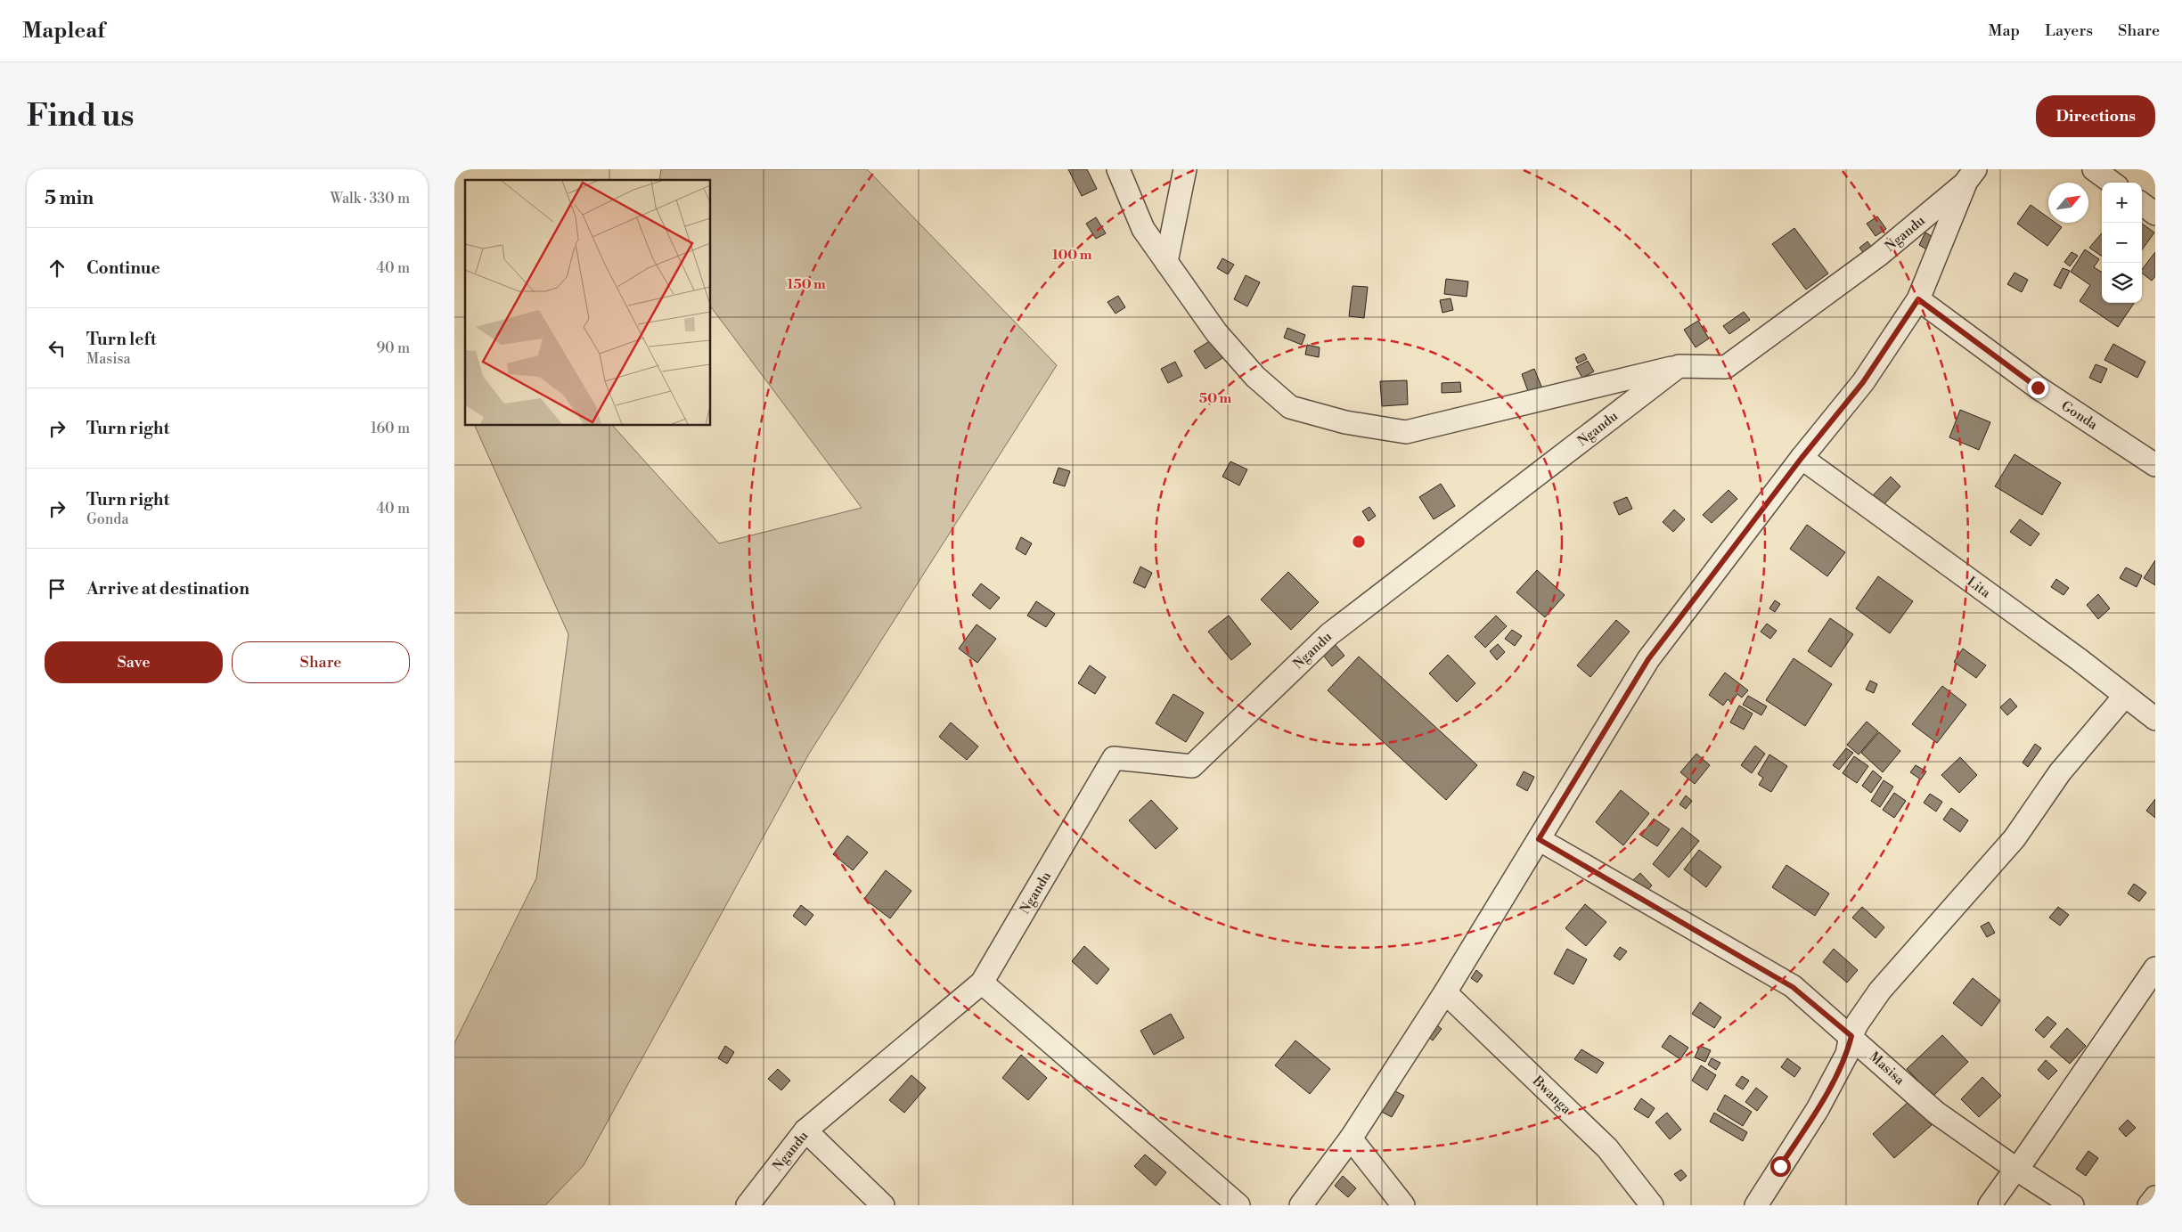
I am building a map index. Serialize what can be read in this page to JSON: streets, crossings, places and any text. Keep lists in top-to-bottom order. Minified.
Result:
{"streets":{"street":["Ngandu","Gonda","Lita","Masisa","Bwanga"]},"north":"top right","page":{"header":"Mapleaf","nav":["Map","Layers","Share"],"buttons":["Directions",["Save","Share"]],"title":"Find us","heading":["5 min","Walk · 330 m"],"map_buttons":["+","−"],"list":[["Continue","40 m"],["Turn left","Masisa","90 m"],["Turn right","160 m"],["Turn right","Gonda","40 m"],"Arrive at destination"]},"rings":["100 m","150 m","50 m"]}
